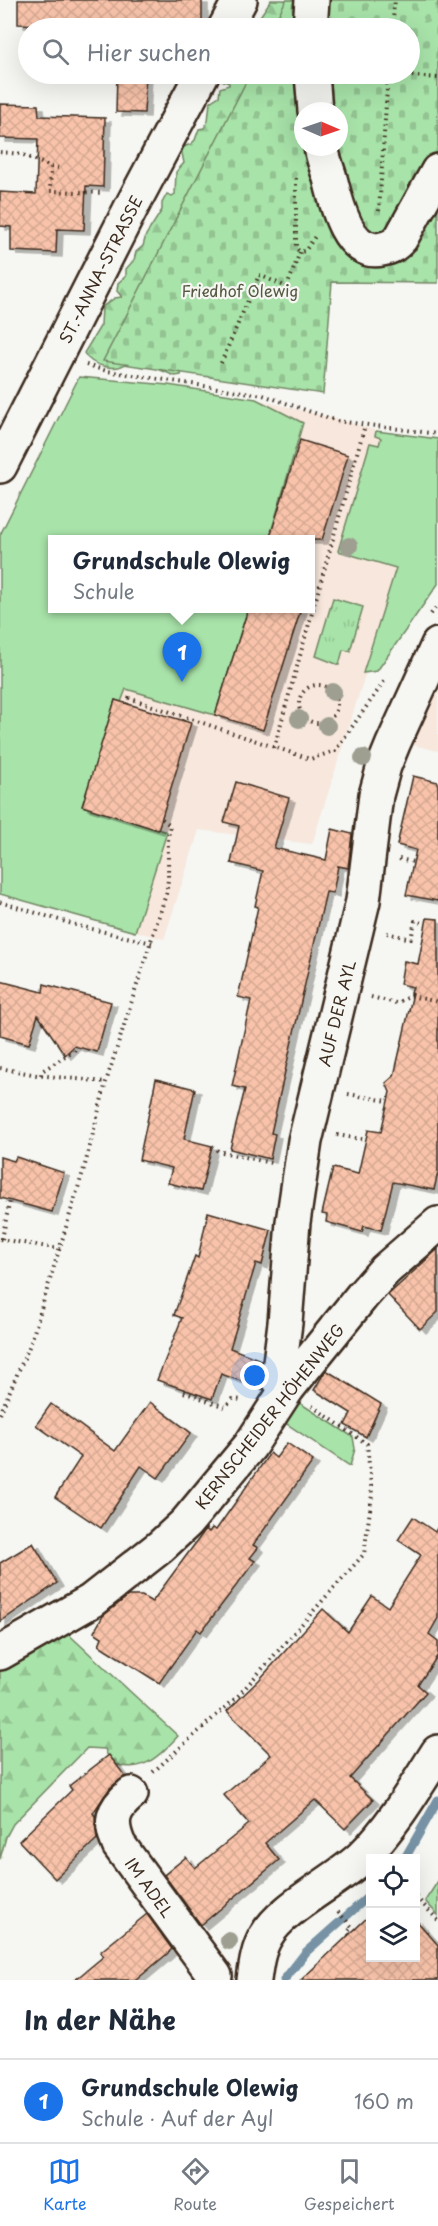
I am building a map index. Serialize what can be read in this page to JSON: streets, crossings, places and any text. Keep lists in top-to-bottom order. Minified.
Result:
{"streets":{"street":["ST.-ANNA-STRASSE","AUF DER AYL","KERNSCHEIDER HÖHENWEG","IM ADEL"]},"crossings":[["AUF DER AYL","KERNSCHEIDER HÖHENWEG"]],"parks":["Friedhof Olewig"],"north":"right","page":{"search":"Hier suchen","popup":["Grundschule Olewig","Schule"],"pins":"1","heading":"In der Nähe","list":[{"mark":"1","name":"Grundschule Olewig","note":"Schule · Auf der Ayl","value":"160 m"}],"nav":["Karte","Route","Gespeichert"]}}
